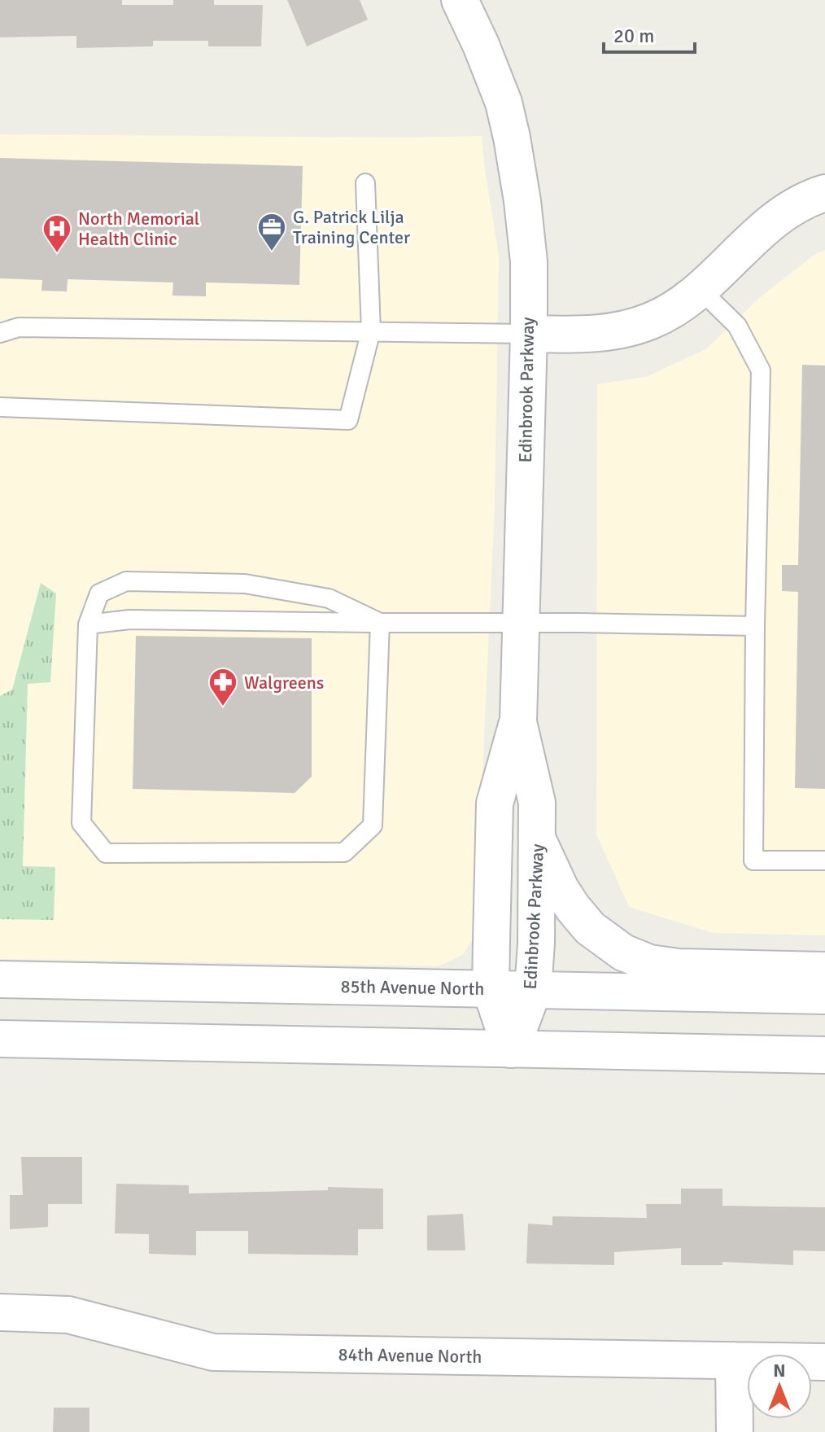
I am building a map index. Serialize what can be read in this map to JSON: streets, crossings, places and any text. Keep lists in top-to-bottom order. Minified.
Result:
{"streets":{"street":["Edinbrook Parkway","85th Avenue North","84th Avenue North"]},"crossings":[["Edinbrook Parkway","85th Avenue North"]],"places":{"office":["G. Patrick Lilja Training Center"],"hospital":["North Memorial Health Clinic"],"pharmacy":["Walgreens"]},"scale_bar":"20 m","north":"top"}
